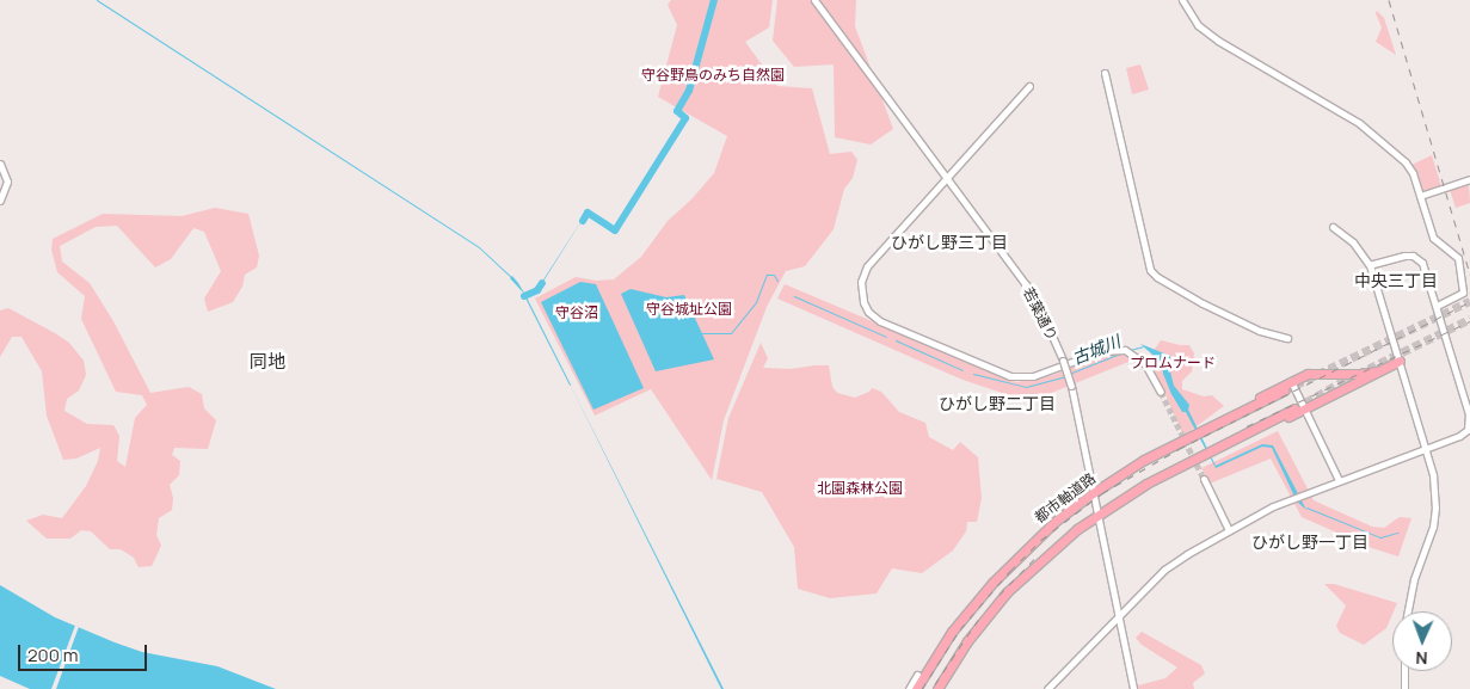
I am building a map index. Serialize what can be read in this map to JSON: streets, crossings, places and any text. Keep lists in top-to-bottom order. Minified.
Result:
{"streets":{"main road":["都市軸道路"],"street":["若葉通り"]},"crossings":[["若葉通り","都市軸道路"]],"districts":["ひがし野三丁目","中央三丁目","同地","ひがし野二丁目","ひがし野一丁目"],"water":["古城川"],"parks":["守谷野鳥のみち自然園","守谷城址公園","守谷沼","プロムナード","北園森林公園"],"scale_bar":"200 m","north":"bottom"}
